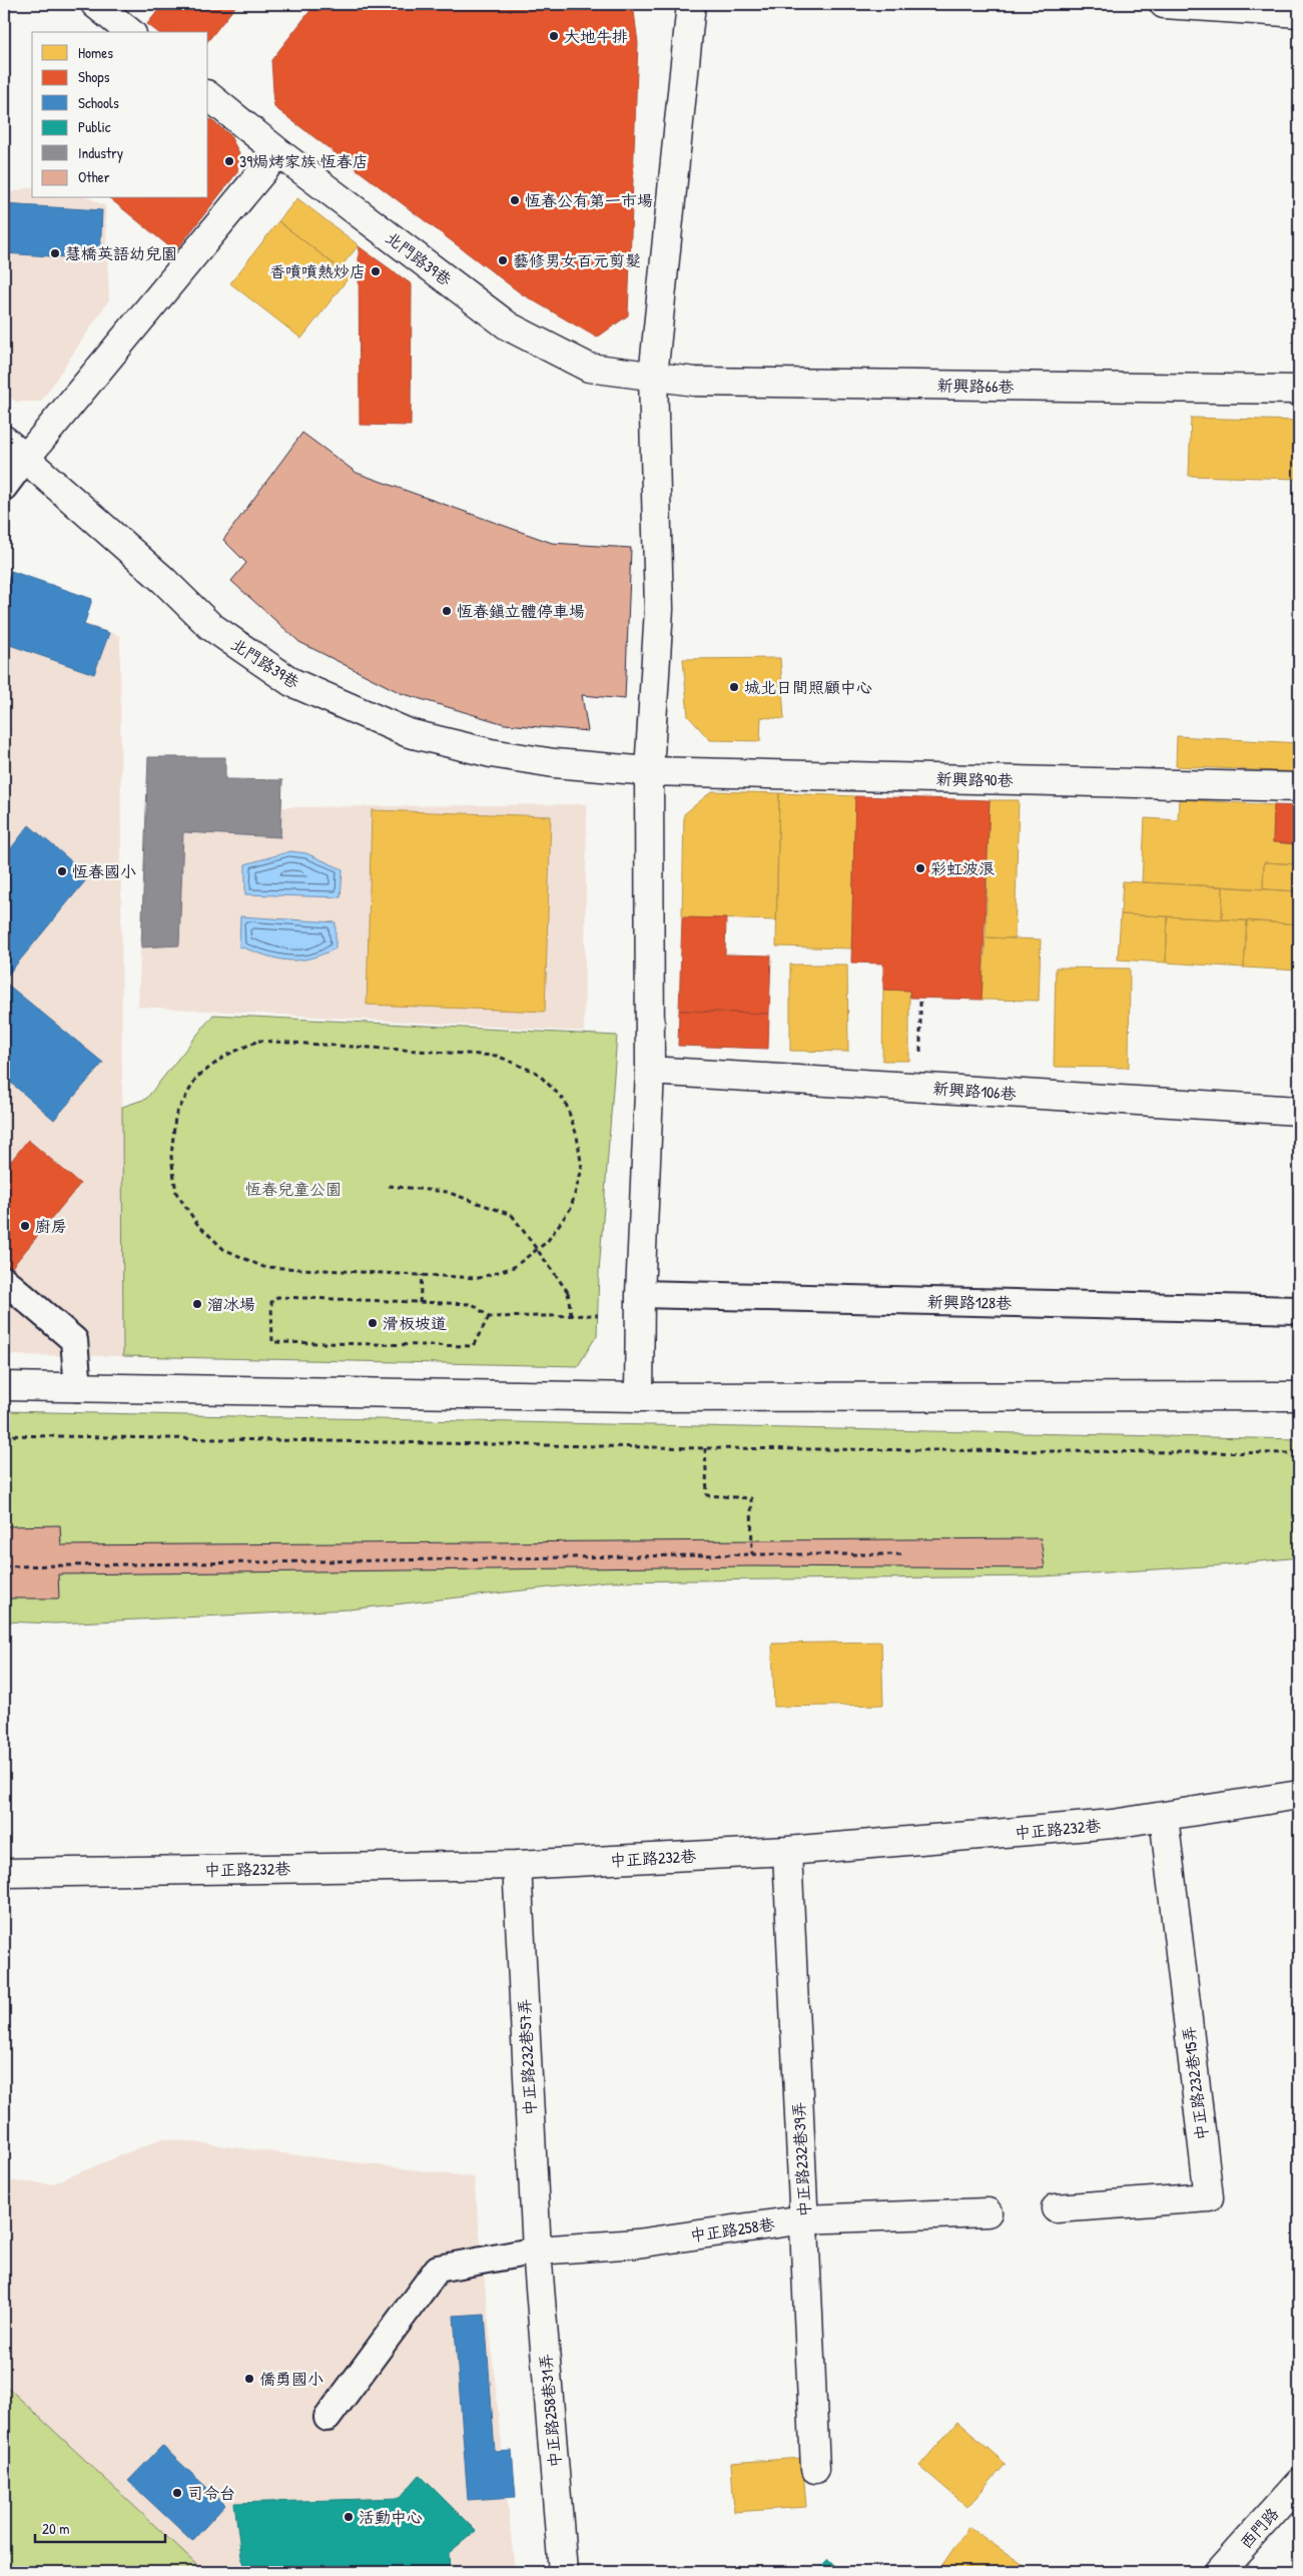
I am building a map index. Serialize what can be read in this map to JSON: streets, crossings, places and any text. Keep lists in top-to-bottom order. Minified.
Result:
{"streets":{"street":["北門路39巷","新興路66巷","新興路90巷","新興路106巷","中正路232巷","中正路232巷57弄","中正路232巷15弄","中正路232巷39弄","中正路258巷","中正路258巷31弄","西門路"],"lane":["新興路128巷"]},"crossings":[["北門路39巷","新興路66巷"],["北門路39巷","新興路90巷"],["中正路232巷","中正路232巷57弄"],["中正路232巷","中正路232巷15弄"],["中正路232巷","中正路232巷39弄"],["中正路232巷57弄","中正路258巷"],["中正路232巷57弄","中正路258巷31弄"],["中正路232巷39弄","中正路258巷"],["中正路258巷","中正路258巷31弄"]],"parks":["恆春兒童公園"],"places":["大地牛排","39焗烤家族 恆春店","恆春公有第一市場","慧橋英語幼兒園","藝修男女百元剪髮","香噴噴熱炒店","恆春鎮立體停車場","城北日間照顧中心","彩虹波浪","恆春國小","廚房","溜冰場","滑板坡道","僑勇國小","司令台","活動中心"],"legend":["Homes","Shops","Schools","Public","Industry","Other"],"scale_bar":"20 m"}
